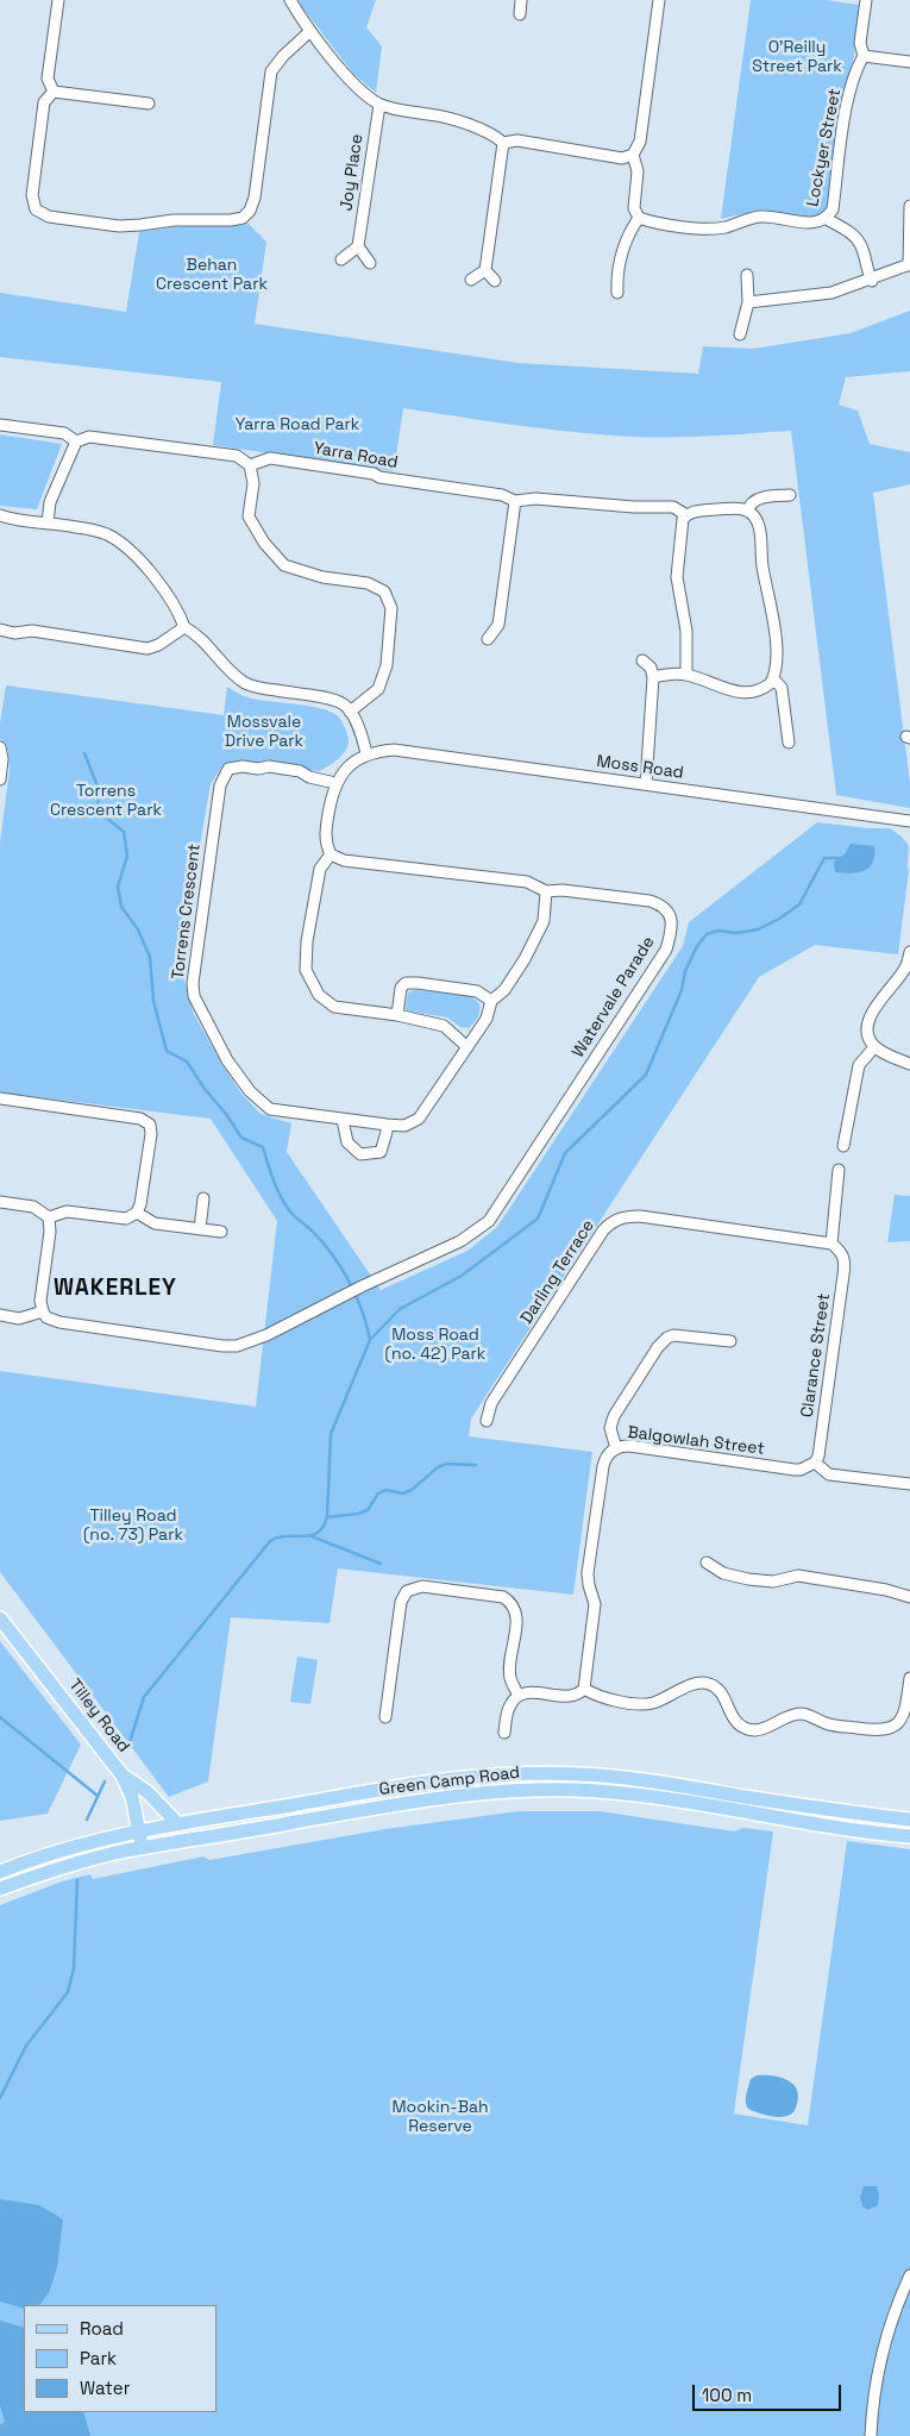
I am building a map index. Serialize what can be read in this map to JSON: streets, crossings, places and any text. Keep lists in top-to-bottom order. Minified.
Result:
{"streets":{"main road":["Tilley Road","Green Camp Road"],"street":["Lockyer Street","Joy Place","Yarra Road","Moss Road","Torrens Crescent","Watervale Parade","Darling Terrace","Clarance Street","Balgowlah Street"]},"crossings":[["Torrens Crescent","Watervale Parade"],["Darling Terrace","Clarance Street"],["Clarance Street","Balgowlah Street"],["Tilley Road","Green Camp Road"]],"districts":["WAKERLEY"],"parks":["O'Reilly Street Park","Behan Crescent Park","Yarra Road Park","Mossvale Drive Park","Torrens Crescent Park","Moss Road (no. 42) Park","Tilley Road (no. 73) Park","Mookin-Bah Reserve"],"legend":["Road","Park","Water"],"scale_bar":"100 m"}
